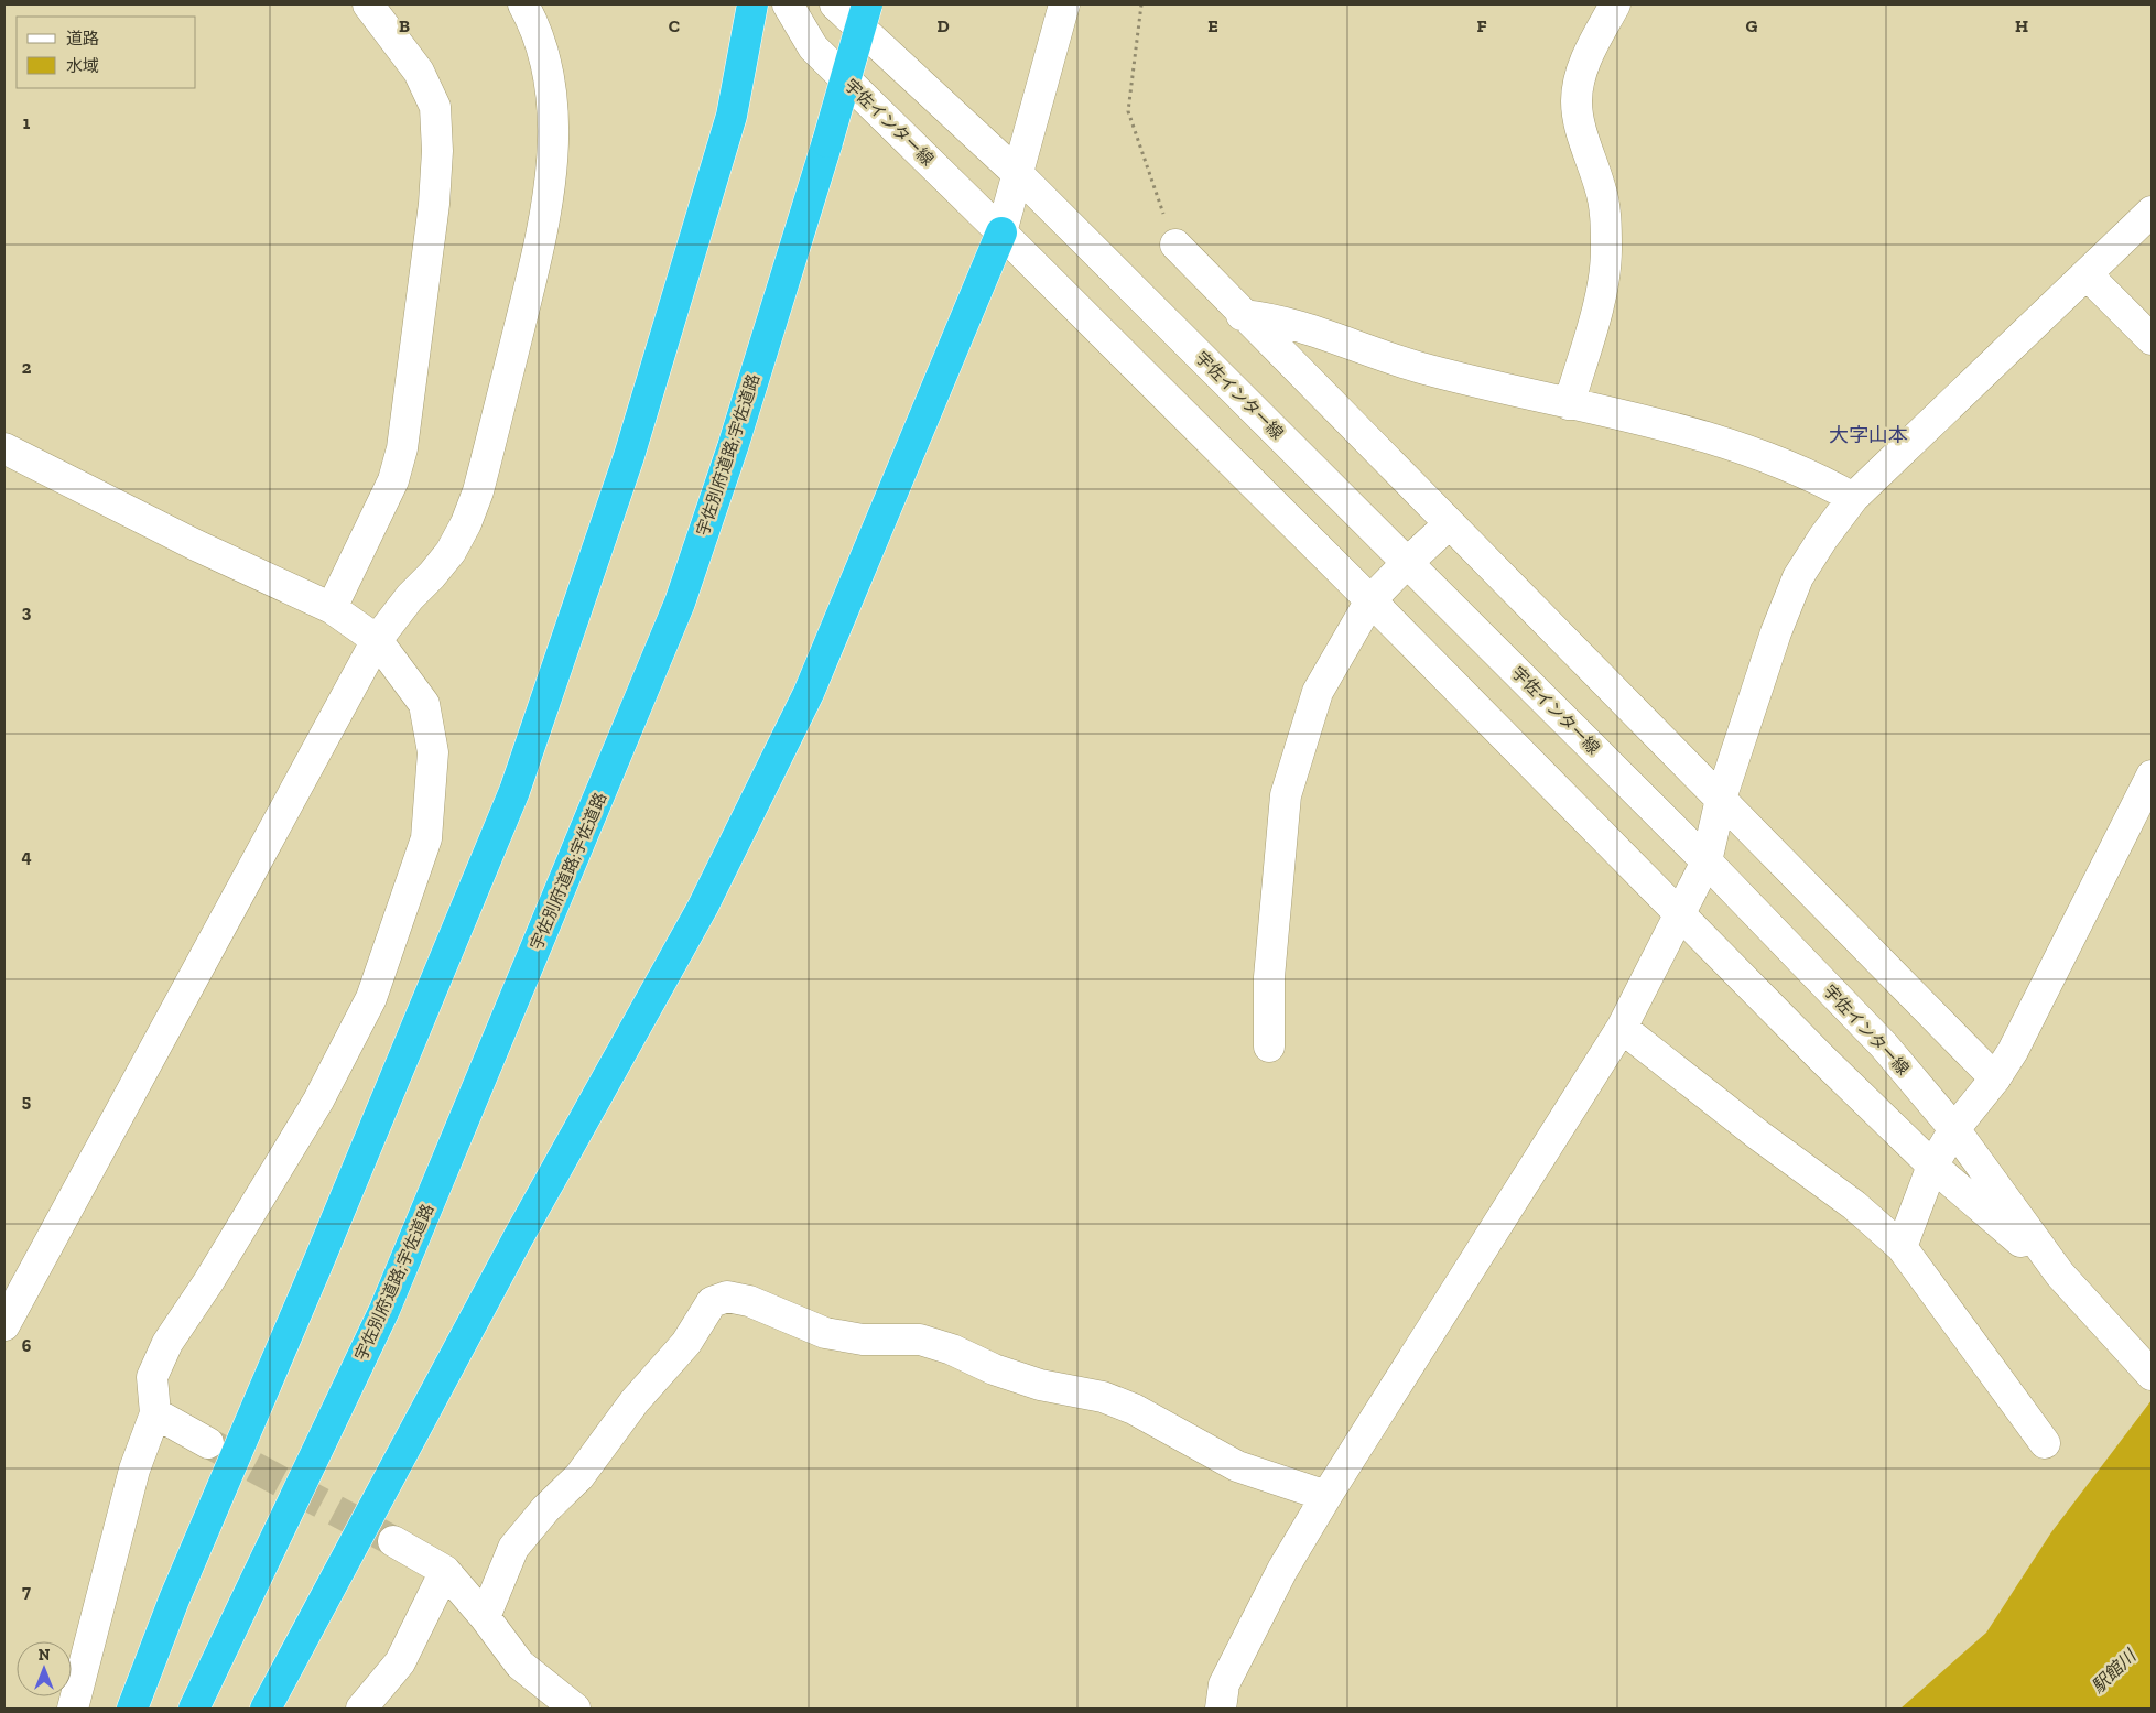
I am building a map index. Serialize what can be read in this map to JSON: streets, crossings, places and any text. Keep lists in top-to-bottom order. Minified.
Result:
{"streets":{"highway":["宇佐別府道路;宇佐道路"],"street":["宇佐インター線"]},"districts":["大字山本"],"water":["駅館川"],"legend":["道路","水域"],"north":"top","grid":{"columns":["B","C","D","E","F","G","H"],"rows":["1","2","3","4","5","6","7"]}}
